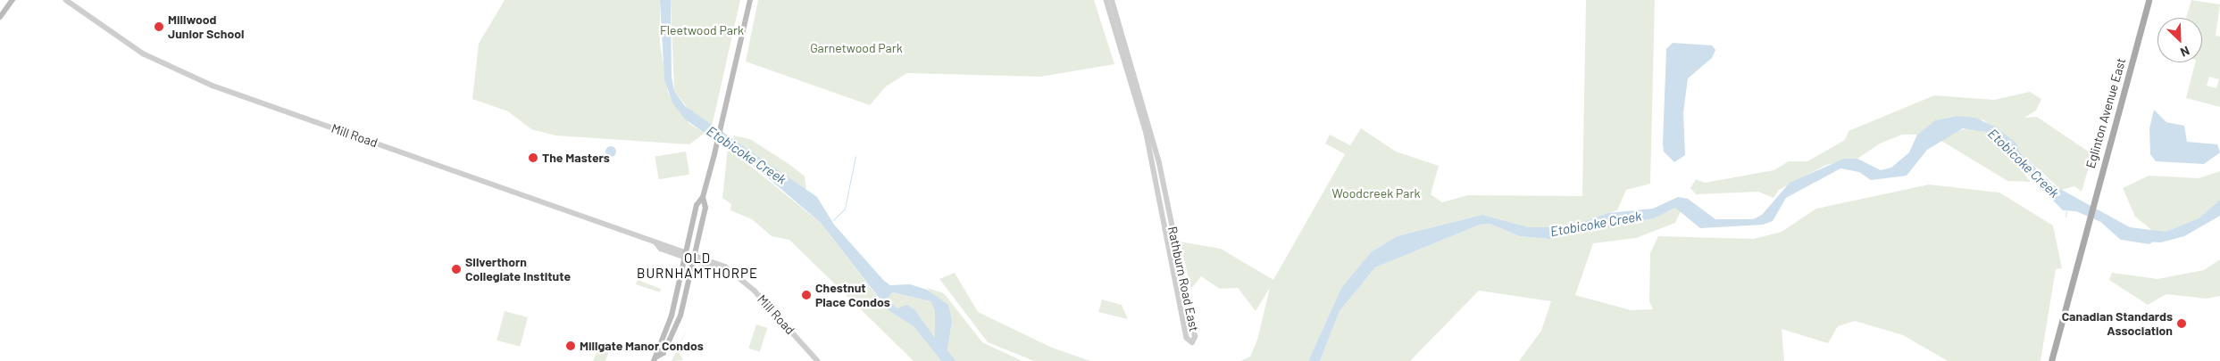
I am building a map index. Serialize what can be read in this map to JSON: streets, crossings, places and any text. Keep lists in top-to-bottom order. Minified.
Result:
{"streets":{"main road":["Eglinton Avenue East"],"street":["Mill Road","Rathburn Road East"]},"districts":["OLD BURNHAMTHORPE"],"water":["Etobicoke Creek"],"parks":["Fleetwood Park","Garnetwood Park","Woodcreek Park"],"places":["Millwood Junior School","The Masters","Silverthorn Collegiate Institute","Chestnut Place Condos","Canadian Standards Association","Millgate Manor Condos"],"north":"bottom right"}
